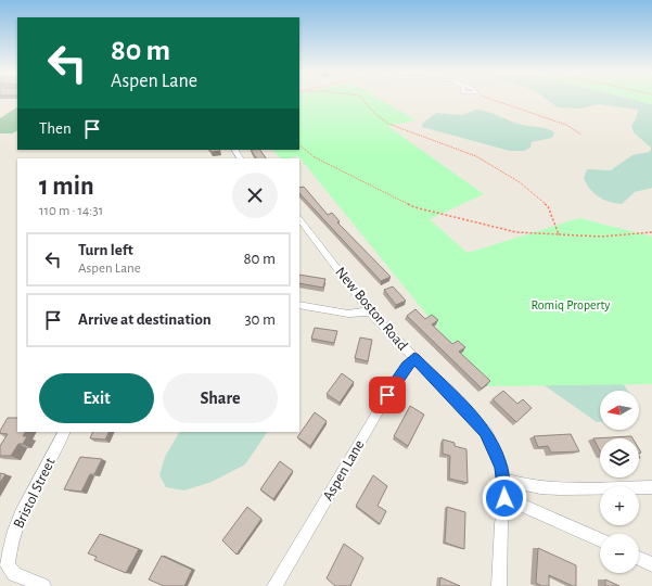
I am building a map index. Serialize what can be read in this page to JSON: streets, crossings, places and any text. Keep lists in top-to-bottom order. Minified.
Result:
{"streets":{"street":["New Boston Road","Aspen Lane","Bristol Street"]},"crossings":[["New Boston Road","Aspen Lane"]],"parks":["Romiq Property"],"north":"left","page":{"turn":["80 m","Aspen Lane"],"then":"Then","heading":["1 min","110 m · 14:31"],"list":[{"name":"Turn left","note":"Aspen Lane","value":"80 m"},{"name":"Arrive at destination","value":"30 m"}],"buttons":["Exit","Share"],"map_buttons":["+","−"]}}
